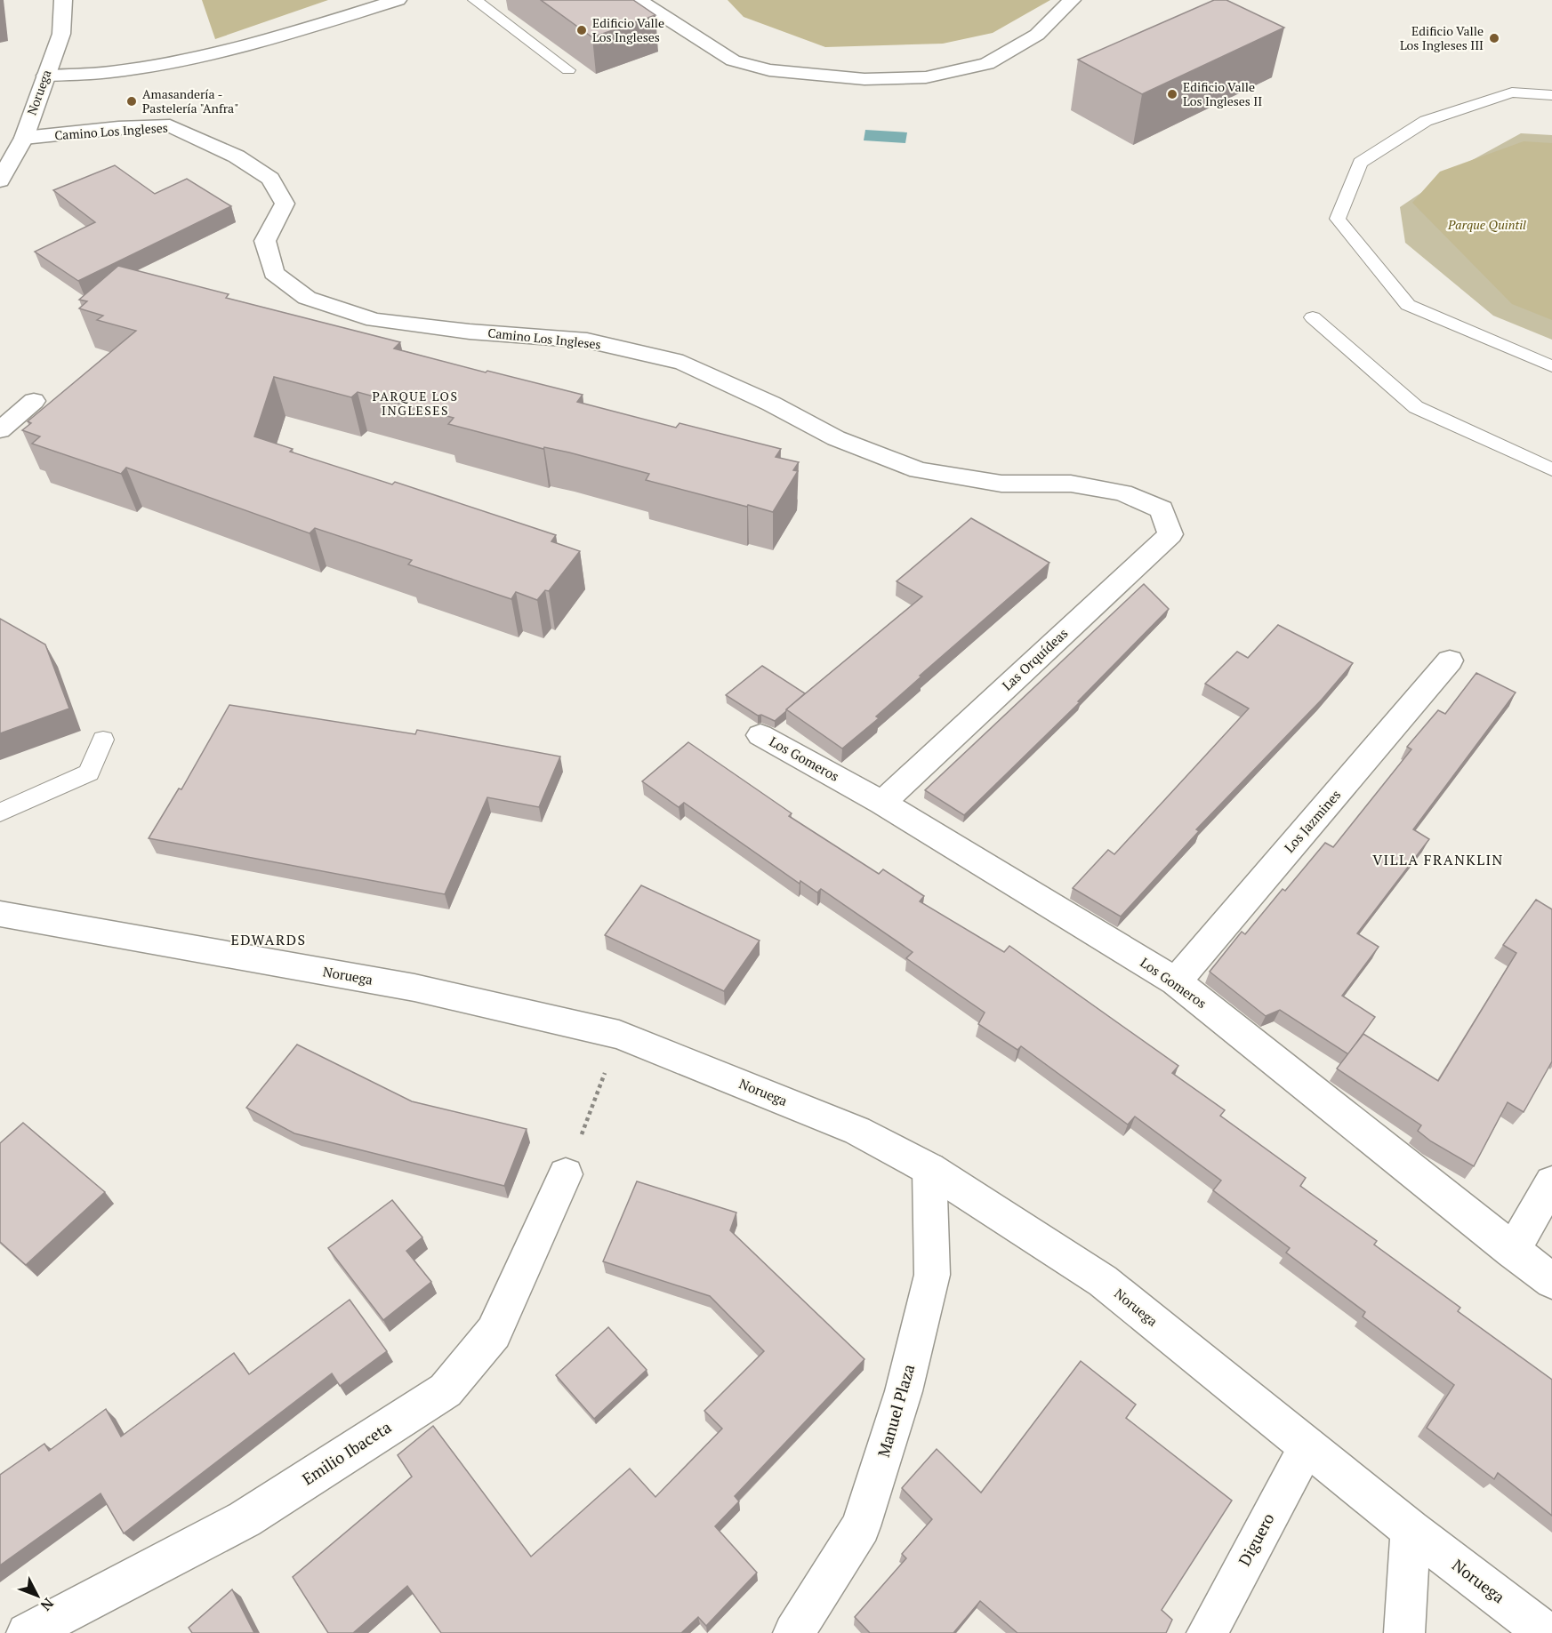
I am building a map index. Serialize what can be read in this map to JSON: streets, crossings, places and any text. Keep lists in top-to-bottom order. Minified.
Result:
{"streets":{"street":["Noruega","Camino Los Ingleses","Las Orquídeas","Los Gomeros","Los Jazmines","Manuel Plaza","Emilio Ibaceta","Diguero"]},"crossings":[["Noruega","Camino Los Ingleses"],["Noruega","Manuel Plaza"],["Noruega","Diguero"],["Camino Los Ingleses","Las Orquídeas"],["Las Orquídeas","Los Gomeros"],["Los Gomeros","Los Jazmines"]],"districts":["PARQUE LOS INGLESES","VILLA FRANKLIN","EDWARDS"],"parks":["Parque Quintil"],"places":["Edificio Valle Los Ingleses","Edificio Valle Los Ingleses III","Edificio Valle Los Ingleses II","Amasandería - Pastelería \"Anfra\""],"north":"bottom right"}
